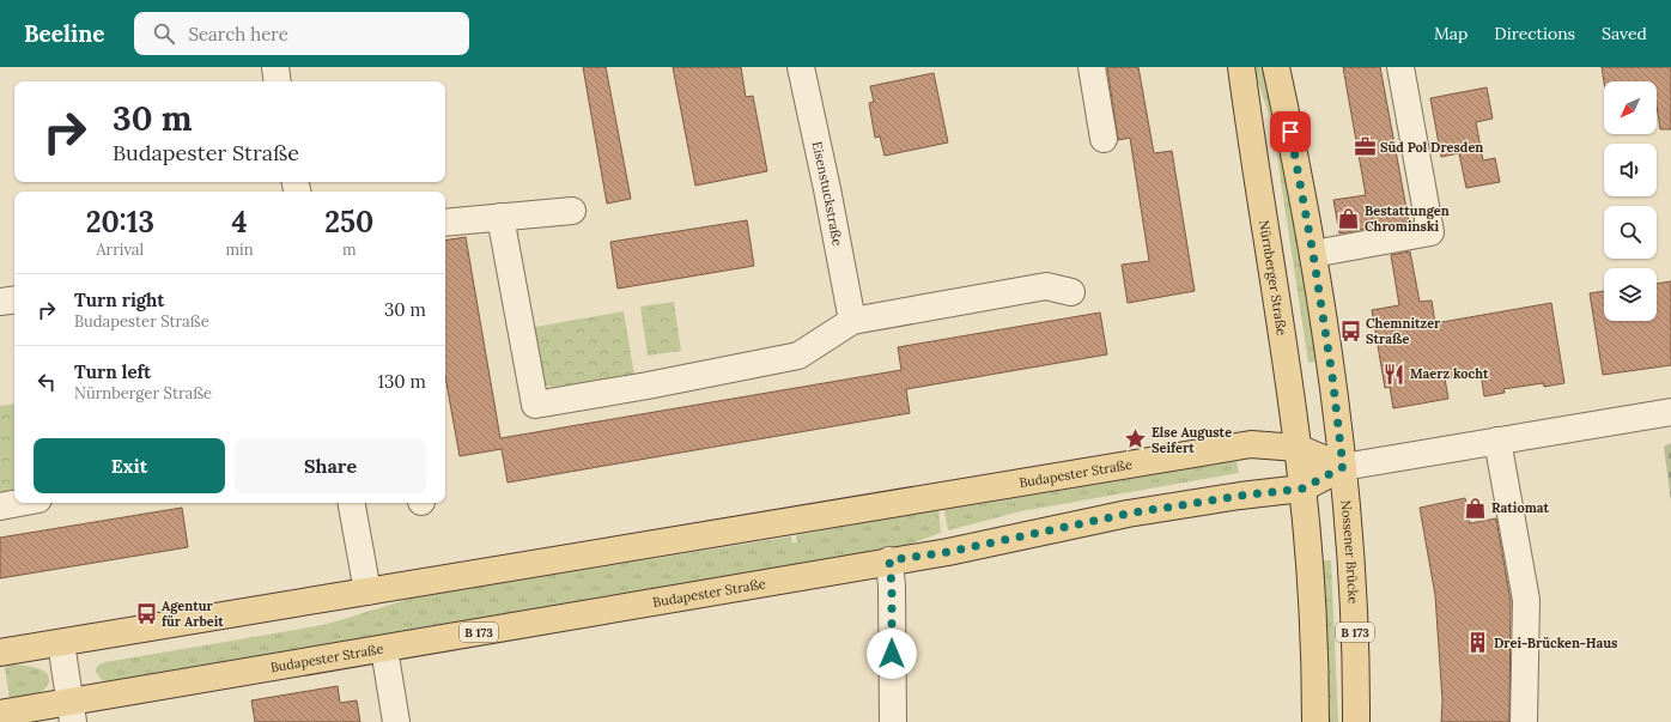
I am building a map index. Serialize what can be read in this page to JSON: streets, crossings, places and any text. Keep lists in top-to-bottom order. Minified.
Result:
{"streets":{"main road":["Nürnberger Straße","Budapester Straße","Nossener Brücke","B 173"],"street":["Eisenstuckstraße"]},"crossings":[["Nürnberger Straße","Budapester Straße"],["Budapester Straße","Nossener Brücke"]],"places":{"office":["Süd Pol Dresden"],"shop":["Bestattungen Chrominski","Ratiomat"],"bus stop":["Chemnitzer Straße","Agentur für Arbeit"],"restaurant":["Maerz kocht"],"place":["Else Auguste Seifert"],"building":["Drei-Brücken-Haus"]},"north":"bottom left","page":{"header":"Beeline","search":"Search here","nav":["Map","Directions","Saved"],"turn":["30 m","Budapester Straße"],"eta":["20:13","Arrival","4","min","250","m"],"list":[{"name":"Turn right","note":"Budapester Straße","value":"30 m"},{"name":"Turn left","note":"Nürnberger Straße","value":"130 m"}],"buttons":["Exit","Share"]}}
